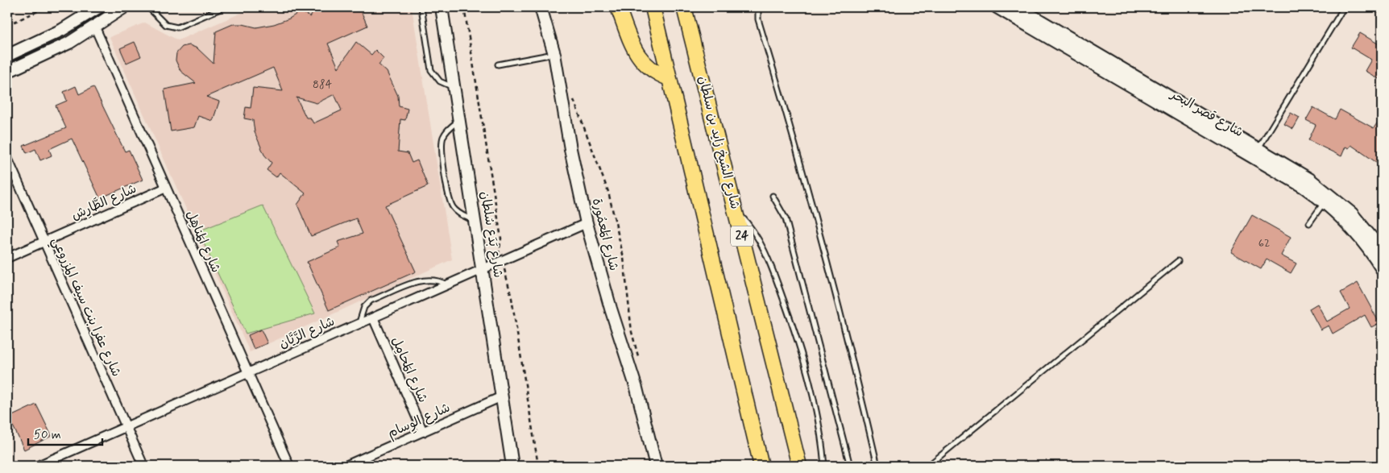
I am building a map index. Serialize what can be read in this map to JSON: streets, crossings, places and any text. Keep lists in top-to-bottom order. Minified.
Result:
{"streets":{"highway":["شارع الشيخ زايد بن سلطان","24"],"street":["شارع قصر البحر","شارع الطَّارِش","شارع بَدَع سُلطان","شارع المَعمُورة","شارع المَناهِل","شارع عفرا بنت سيف المزروعي","شارع الرَّيَّان","شارع المَحامِل","شارع الوِسام"]},"crossings":[["شارع الطَّارِش","شارع المَناهِل"],["شارع الطَّارِش","شارع عفرا بنت سيف المزروعي"],["شارع بَدَع سُلطان","شارع الرَّيَّان"],["شارع بَدَع سُلطان","شارع الوِسام"],["شارع المَعمُورة","شارع الرَّيَّان"],["شارع المَناهِل","شارع الرَّيَّان"],["شارع عفرا بنت سيف المزروعي","شارع الرَّيَّان"],["شارع الرَّيَّان","شارع المَحامِل"],["شارع المَحامِل","شارع الوِسام"]],"house_numbers":["884","62"],"scale_bar":"50 m"}
